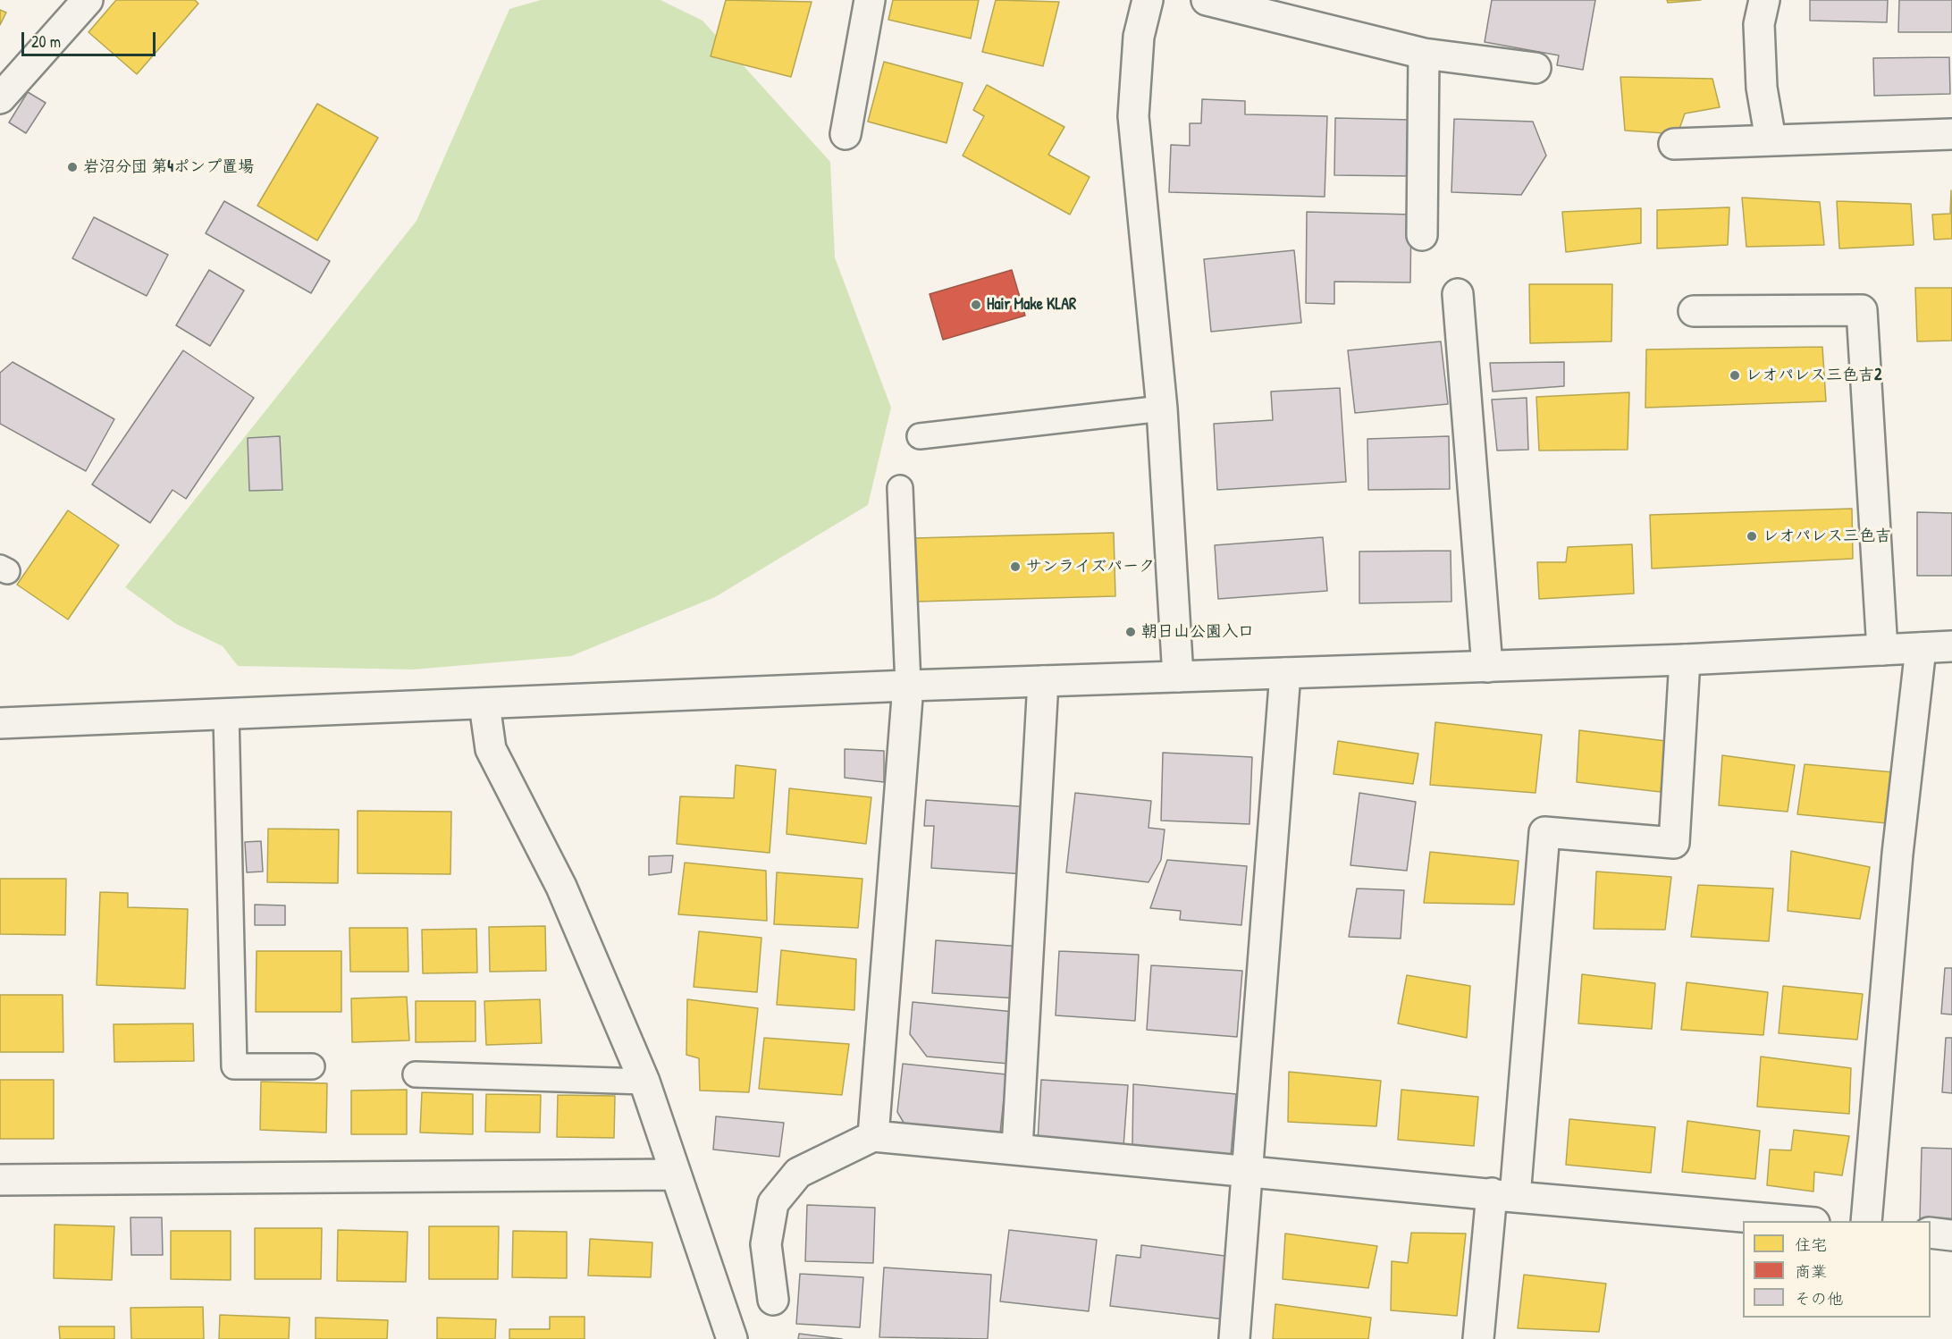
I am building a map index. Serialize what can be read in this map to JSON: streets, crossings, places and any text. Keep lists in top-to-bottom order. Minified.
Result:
{"places":["岩沼分団 第4ポンプ置場","Hair Make KLAR","レオパレス三色吉2","レオパレス三色吉","サンライズパーク","朝日山公園入口"],"legend":["住宅","商業","その他"],"scale_bar":"20 m"}
